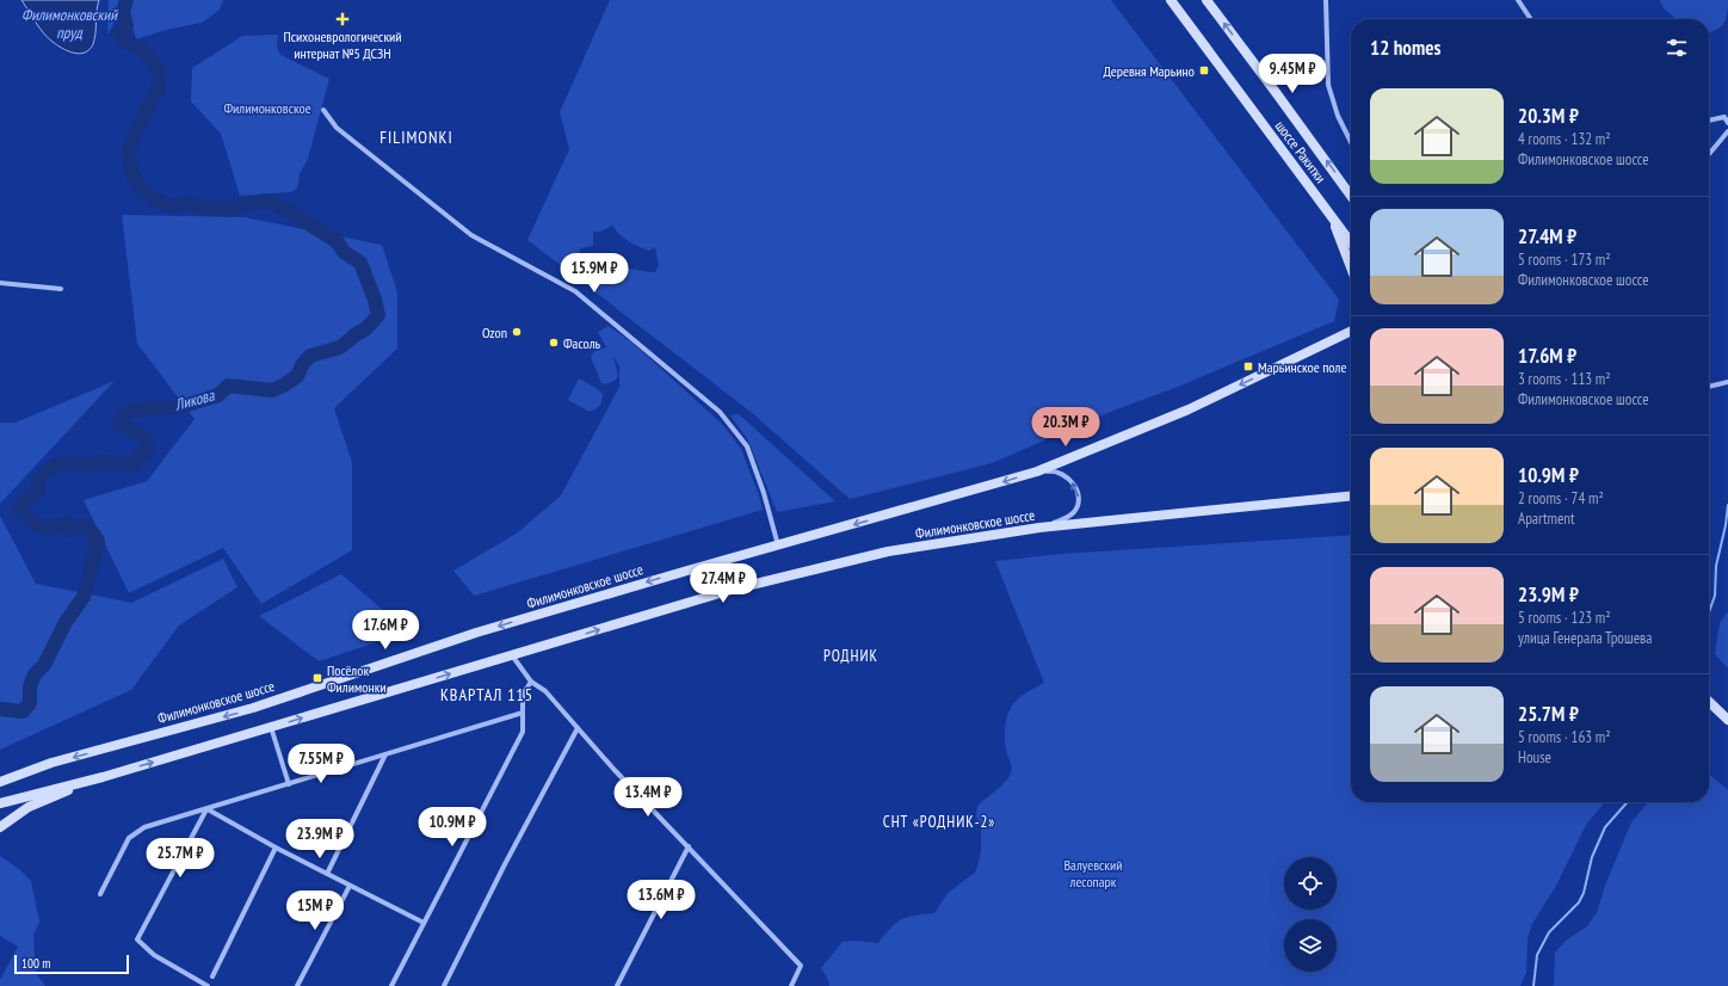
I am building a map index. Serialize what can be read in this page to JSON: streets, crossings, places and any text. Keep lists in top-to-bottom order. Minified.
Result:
{"streets":{"main road":["шоссе Ракитки","Филимонковское шоссе"]},"districts":["FILIMONKI","РОДНИК","КВАРТАЛ 115","СНТ «РОДНИК-2»"],"water":["Филимонковский пруд","Ликова"],"parks":["Филимонковское","Валуевский лесопарк"],"places":{"health":["Психоневрологический интернат №5 ДСЗН"],"transit":["Деревня Марьино","Марьинское поле","Посёлок Филимонки"],"other":["Ozon","Фасоль"]},"scale_bar":"100 m","page":{"heading":"12 homes","price":["9.45M ₽","15.9M ₽","20.3M ₽","27.4M ₽","17.6M ₽","7.55M ₽","13.4M ₽","10.9M ₽","23.9M ₽","25.7M ₽","13.6M ₽","15M ₽"],"list":[{"name":"20.3M ₽","note":"4 rooms · 132 m² · Филимонковское шоссе"},{"name":"27.4M ₽","note":"5 rooms · 173 m² · Филимонковское шоссе"},{"name":"17.6M ₽","note":"3 rooms · 113 m² · Филимонковское шоссе"},{"name":"10.9M ₽","note":"2 rooms · 74 m² · Apartment"},{"name":"23.9M ₽","note":"5 rooms · 123 m² · улица Генерала Трошева"},{"name":"25.7M ₽","note":"5 rooms · 163 m² · House"}],"scale":"100 m"}}
